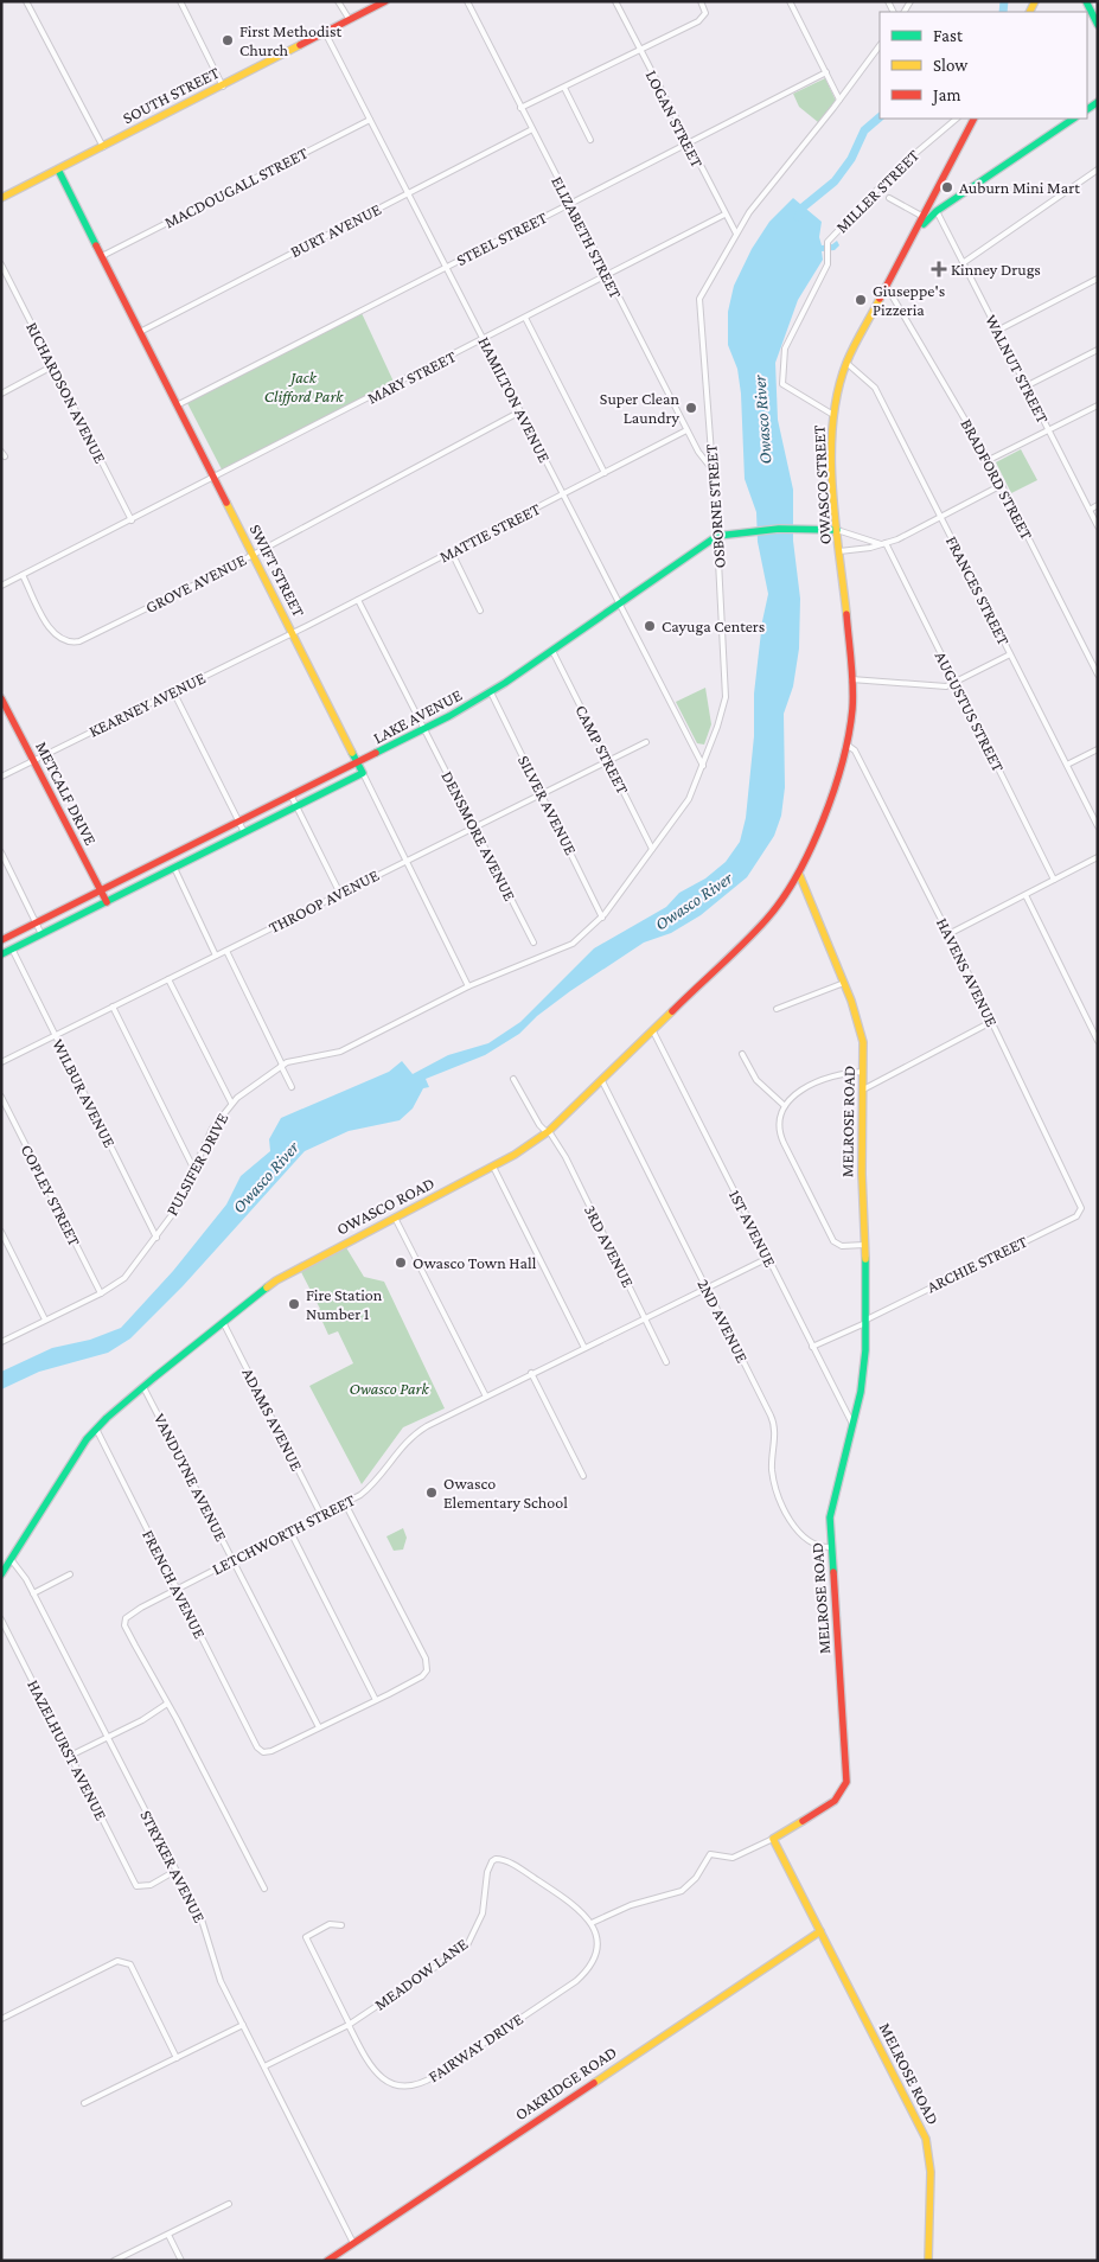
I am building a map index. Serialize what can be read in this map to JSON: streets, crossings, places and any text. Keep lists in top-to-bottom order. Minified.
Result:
{"streets":{"main road":["SOUTH STREET","OWASCO STREET","SWIFT STREET","LAKE AVENUE","METCALF DRIVE","MELROSE ROAD","OWASCO ROAD","OAKRIDGE ROAD"],"street":["LOGAN STREET","MACDOUGALL STREET","MILLER STREET","BURT AVENUE","ELIZABETH STREET","STEEL STREET","WALNUT STREET","MARY STREET","RICHARDSON AVENUE","HAMILTON AVENUE","BRADFORD STREET","OSBORNE STREET","MATTIE STREET","GROVE AVENUE","FRANCES STREET","KEARNEY AVENUE","AUGUSTUS STREET","CAMP STREET","SILVER AVENUE","DENSMORE AVENUE","THROOP AVENUE","HAVENS AVENUE","WILBUR AVENUE","PULSIFER DRIVE","COPLEY STREET","1ST AVENUE","3RD AVENUE","ARCHIE STREET","2ND AVENUE","ADAMS AVENUE","VANDUYNE AVENUE","LETCHWORTH STREET","FRENCH AVENUE","HAZELHURST AVENUE","STRYKER AVENUE","MEADOW LANE","FAIRWAY DRIVE"]},"crossings":[["SOUTH STREET","HAMILTON AVENUE"],["SOUTH STREET","SWIFT STREET"],["LOGAN STREET","STEEL STREET"],["LOGAN STREET","MARY STREET"],["LOGAN STREET","OSBORNE STREET"],["MACDOUGALL STREET","HAMILTON AVENUE"],["MACDOUGALL STREET","SWIFT STREET"],["MILLER STREET","OWASCO STREET"],["BURT AVENUE","ELIZABETH STREET"],["BURT AVENUE","HAMILTON AVENUE"],["BURT AVENUE","SWIFT STREET"],["ELIZABETH STREET","STEEL STREET"],["ELIZABETH STREET","MARY STREET"],["ELIZABETH STREET","OSBORNE STREET"],["ELIZABETH STREET","MATTIE STREET"],["STEEL STREET","HAMILTON AVENUE"],["STEEL STREET","SWIFT STREET"],["MARY STREET","RICHARDSON AVENUE"],["MARY STREET","HAMILTON AVENUE"],["MARY STREET","SWIFT STREET"],["MARY STREET","GROVE AVENUE"],["HAMILTON AVENUE","OSBORNE STREET"],["HAMILTON AVENUE","MATTIE STREET"],["HAMILTON AVENUE","GROVE AVENUE"],["HAMILTON AVENUE","LAKE AVENUE"],["BRADFORD STREET","OWASCO STREET"],["OWASCO STREET","FRANCES STREET"],["OWASCO STREET","LAKE AVENUE"],["OWASCO STREET","HAVENS AVENUE"],["OWASCO STREET","MELROSE ROAD"],["OWASCO STREET","OWASCO ROAD"],["OSBORNE STREET","LAKE AVENUE"],["OSBORNE STREET","CAMP STREET"],["OSBORNE STREET","SILVER AVENUE"],["OSBORNE STREET","PULSIFER DRIVE"],["MATTIE STREET","SWIFT STREET"],["MATTIE STREET","KEARNEY AVENUE"],["MATTIE STREET","DENSMORE AVENUE"],["SWIFT STREET","GROVE AVENUE"],["SWIFT STREET","KEARNEY AVENUE"],["SWIFT STREET","LAKE AVENUE"],["SWIFT STREET","THROOP AVENUE"],["SWIFT STREET","PULSIFER DRIVE"],["KEARNEY AVENUE","METCALF DRIVE"],["LAKE AVENUE","CAMP STREET"],["LAKE AVENUE","METCALF DRIVE"],["LAKE AVENUE","SILVER AVENUE"],["LAKE AVENUE","DENSMORE AVENUE"],["CAMP STREET","THROOP AVENUE"],["SILVER AVENUE","THROOP AVENUE"],["DENSMORE AVENUE","THROOP AVENUE"],["THROOP AVENUE","WILBUR AVENUE"],["HAVENS AVENUE","ARCHIE STREET"],["WILBUR AVENUE","PULSIFER DRIVE"],["MELROSE ROAD","OWASCO ROAD"],["MELROSE ROAD","1ST AVENUE"],["MELROSE ROAD","ARCHIE STREET"],["MELROSE ROAD","2ND AVENUE"],["MELROSE ROAD","OAKRIDGE ROAD"],["PULSIFER DRIVE","COPLEY STREET"],["OWASCO ROAD","1ST AVENUE"],["OWASCO ROAD","3RD AVENUE"],["OWASCO ROAD","2ND AVENUE"],["OWASCO ROAD","ADAMS AVENUE"],["OWASCO ROAD","VANDUYNE AVENUE"],["OWASCO ROAD","FRENCH AVENUE"],["OWASCO ROAD","STRYKER AVENUE"],["1ST AVENUE","ARCHIE STREET"],["1ST AVENUE","LETCHWORTH STREET"],["3RD AVENUE","LETCHWORTH STREET"],["2ND AVENUE","LETCHWORTH STREET"],["ADAMS AVENUE","LETCHWORTH STREET"],["VANDUYNE AVENUE","LETCHWORTH STREET"],["VANDUYNE AVENUE","FRENCH AVENUE"],["LETCHWORTH STREET","FRENCH AVENUE"],["HAZELHURST AVENUE","STRYKER AVENUE"],["STRYKER AVENUE","MEADOW LANE"],["STRYKER AVENUE","OAKRIDGE ROAD"],["MEADOW LANE","FAIRWAY DRIVE"]],"water":["Owasco River"],"parks":["Jack Clifford Park","Owasco Park"],"places":{"other":["First Methodist Church","Auburn Mini Mart","Giuseppe's Pizzeria","Super Clean Laundry","Cayuga Centers","Owasco Town Hall","Fire Station Number 1","Owasco Elementary School"],"health":["Kinney Drugs"]},"legend":["Fast","Slow","Jam"]}
